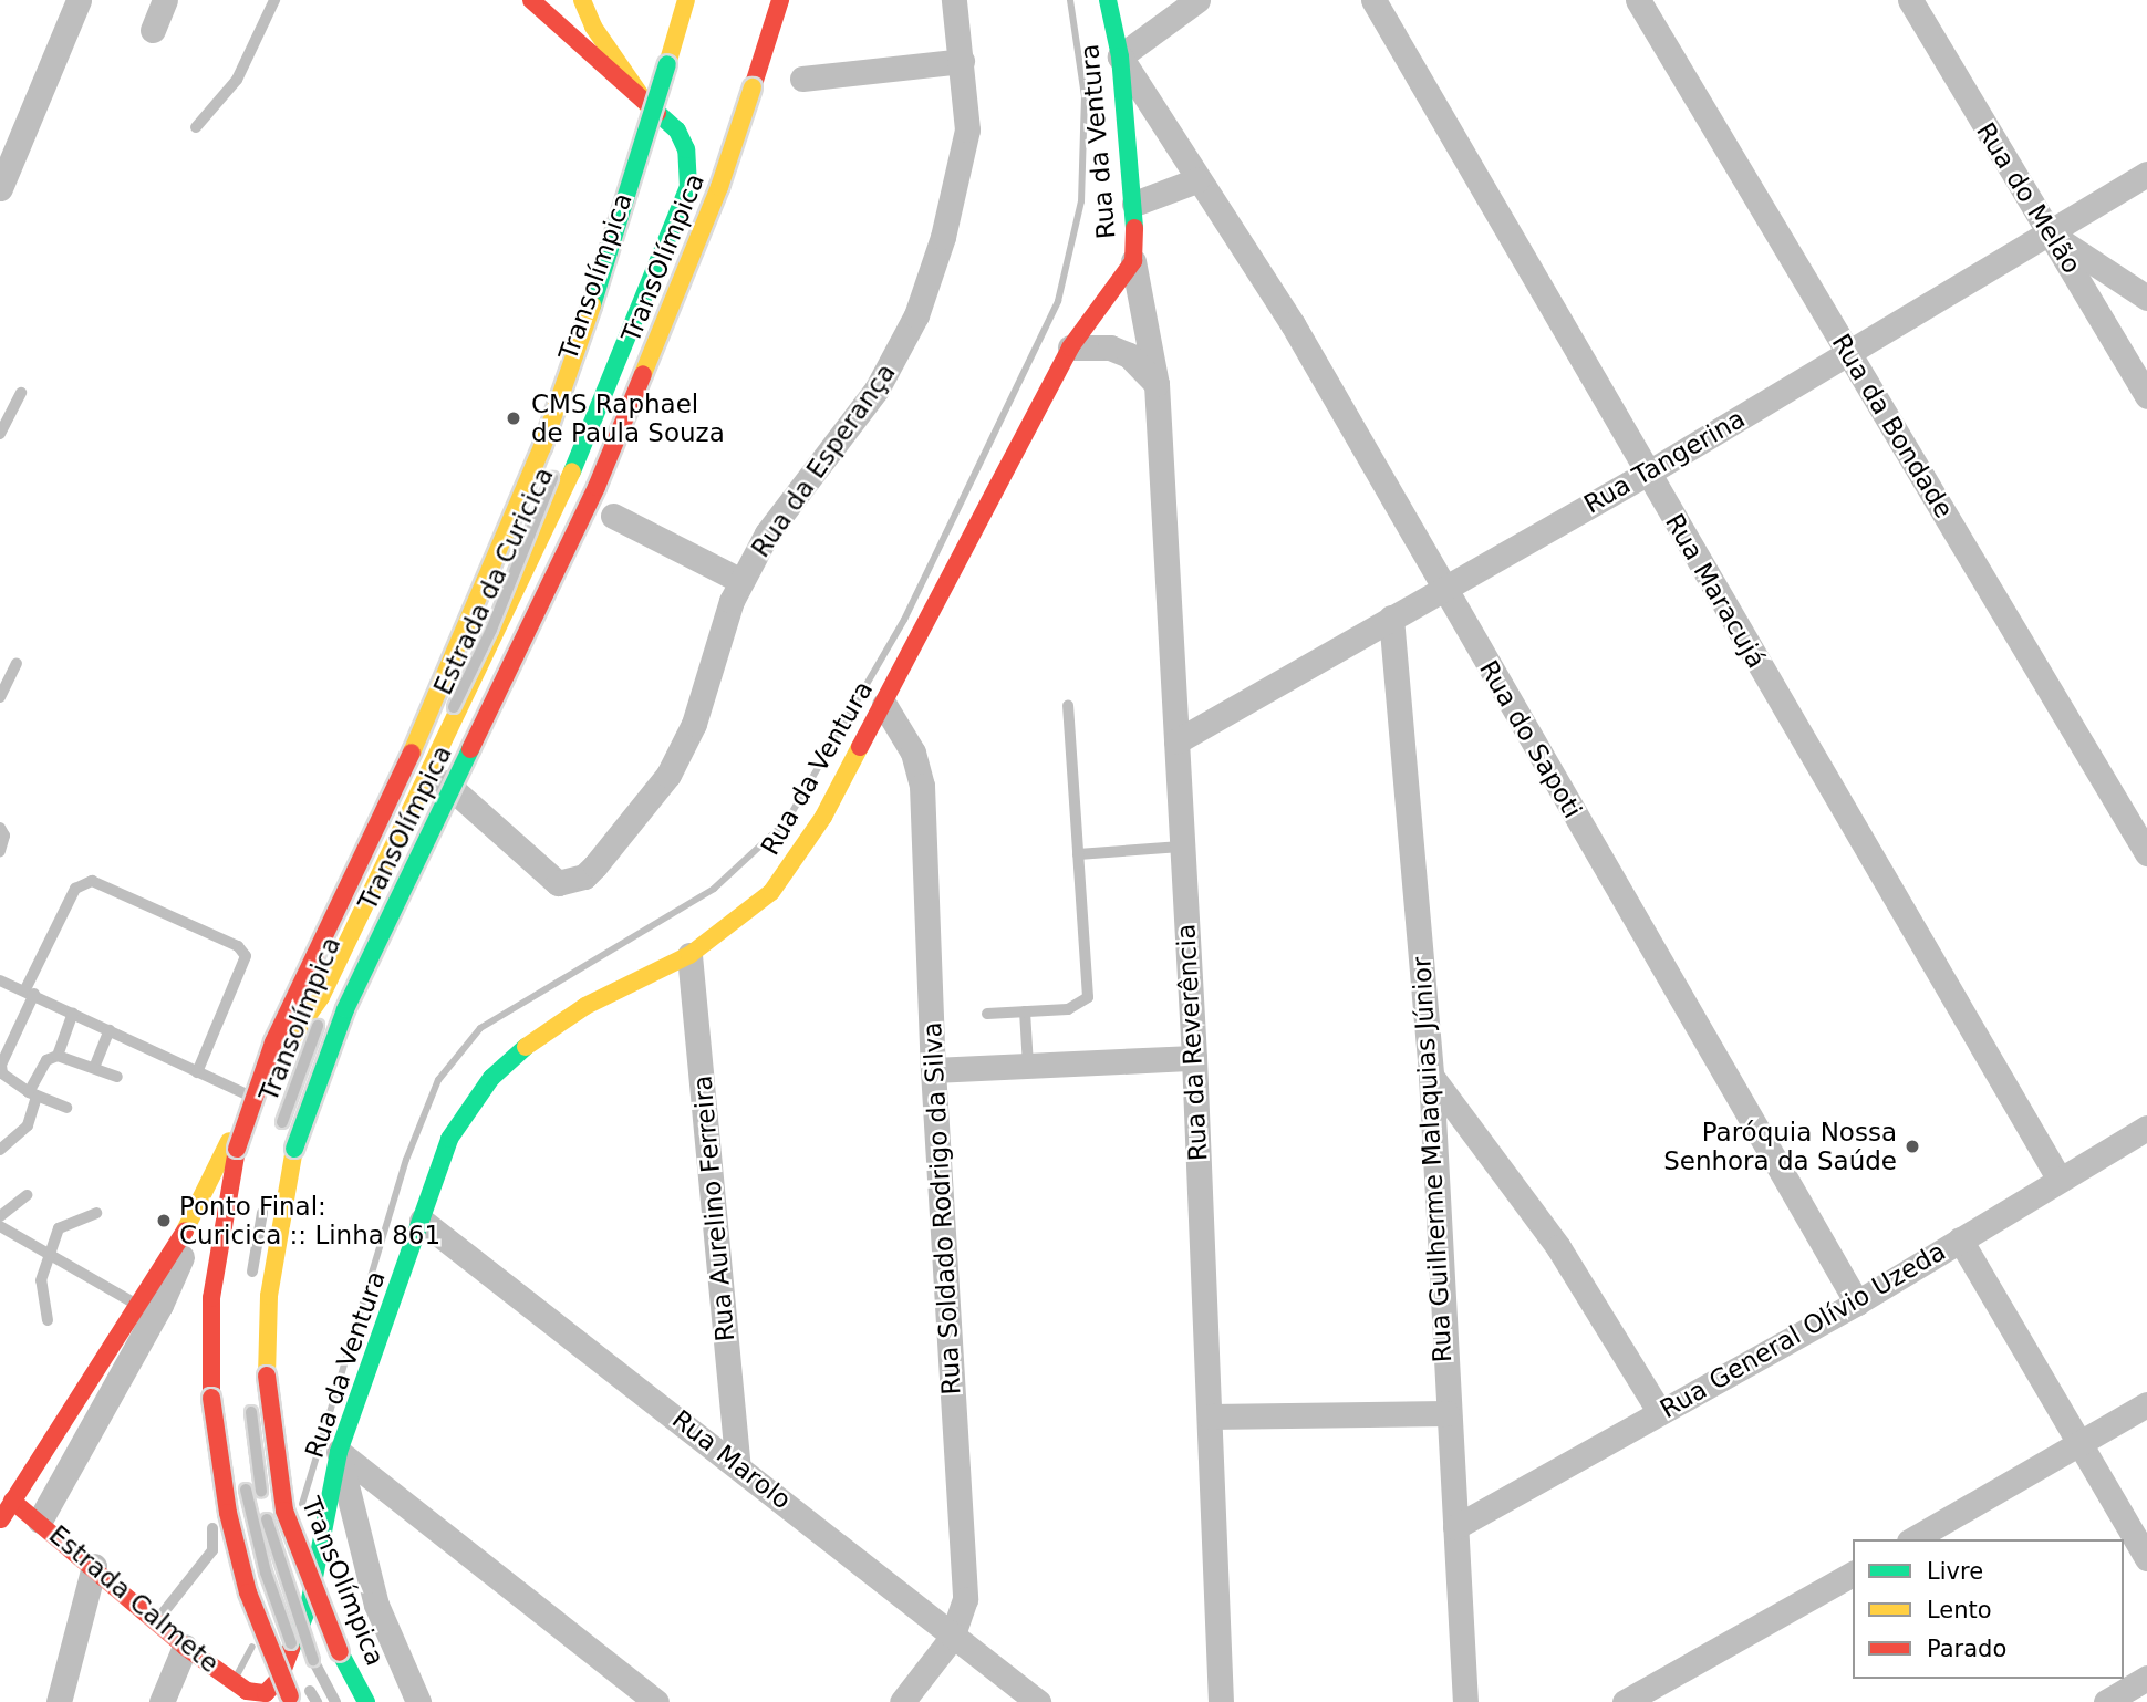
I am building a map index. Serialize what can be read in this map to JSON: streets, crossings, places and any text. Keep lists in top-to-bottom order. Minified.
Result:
{"streets":{"main road":["Rua da Ventura","TransOlímpica","Estrada da Curicica","Estrada Calmete"],"street":["Rua do Melão","Rua da Bondade","Rua da Esperança","Rua Tangerina","Rua Maracujá","Rua do Sapoti","Rua da Reverência","Rua Guilherme Malaquias Júnior","Rua Aurelino Ferreira","Rua Soldado Rodrigo da Silva","Rua General Olívio Uzeda","Rua Marolo"],"lane":["Transolímpica"]},"crossings":[["Rua da Ventura","Rua do Sapoti"],["Rua da Ventura","Rua da Reverência"],["Rua da Ventura","Rua Aurelino Ferreira"],["Rua da Ventura","Rua Soldado Rodrigo da Silva"],["Rua da Ventura","Rua Marolo"],["Rua da Ventura","Estrada Calmete"],["Rua do Melão","Rua Tangerina"],["Rua da Bondade","Rua Tangerina"],["Rua da Esperança","Estrada da Curicica"],["Rua Tangerina","Rua Maracujá"],["Rua Tangerina","Rua do Sapoti"],["Rua Tangerina","Rua da Reverência"],["Rua Tangerina","Rua Guilherme Malaquias Júnior"],["Estrada da Curicica","Estrada Calmete"],["Rua Maracujá","Rua General Olívio Uzeda"],["Rua do Sapoti","Rua General Olívio Uzeda"],["Rua Guilherme Malaquias Júnior","Rua General Olívio Uzeda"],["Rua Aurelino Ferreira","Rua Marolo"],["Rua Soldado Rodrigo da Silva","Rua Marolo"]],"places":["CMS Raphael de Paula Souza","Paróquia Nossa Senhora da Saúde","Ponto Final: Curicica :: Linha 861"],"legend":["Livre","Lento","Parado"]}
